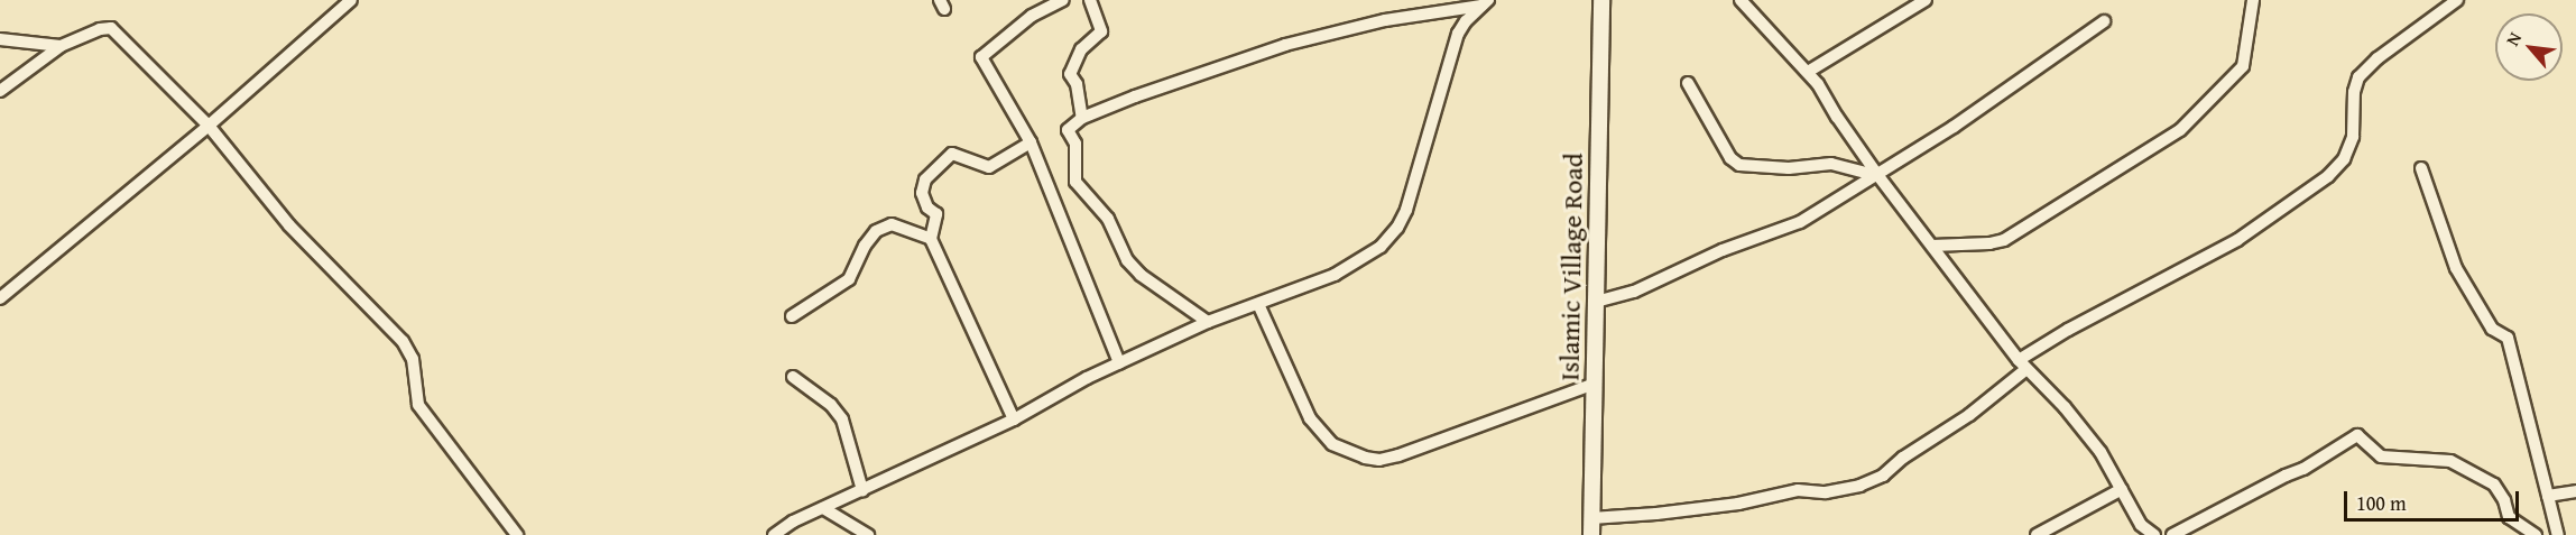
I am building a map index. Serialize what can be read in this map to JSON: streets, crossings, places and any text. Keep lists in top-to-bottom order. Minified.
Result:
{"streets":{"street":["Islamic Village Road"]},"scale_bar":"100 m","north":"top left"}
